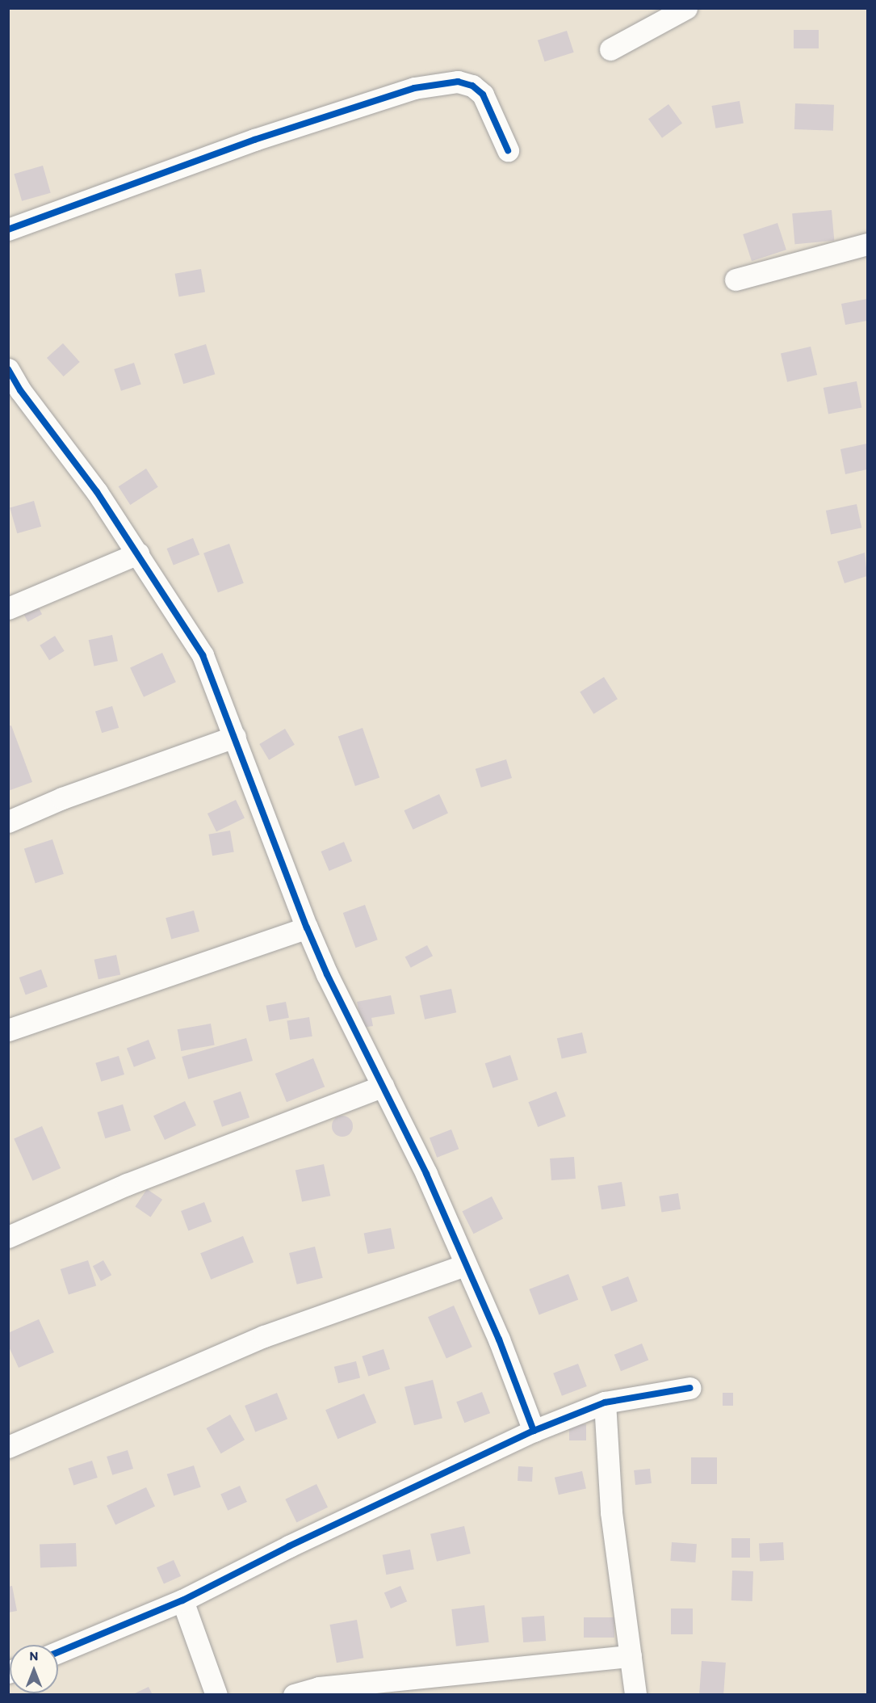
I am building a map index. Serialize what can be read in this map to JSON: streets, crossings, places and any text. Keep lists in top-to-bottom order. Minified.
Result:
{"north":"top"}
